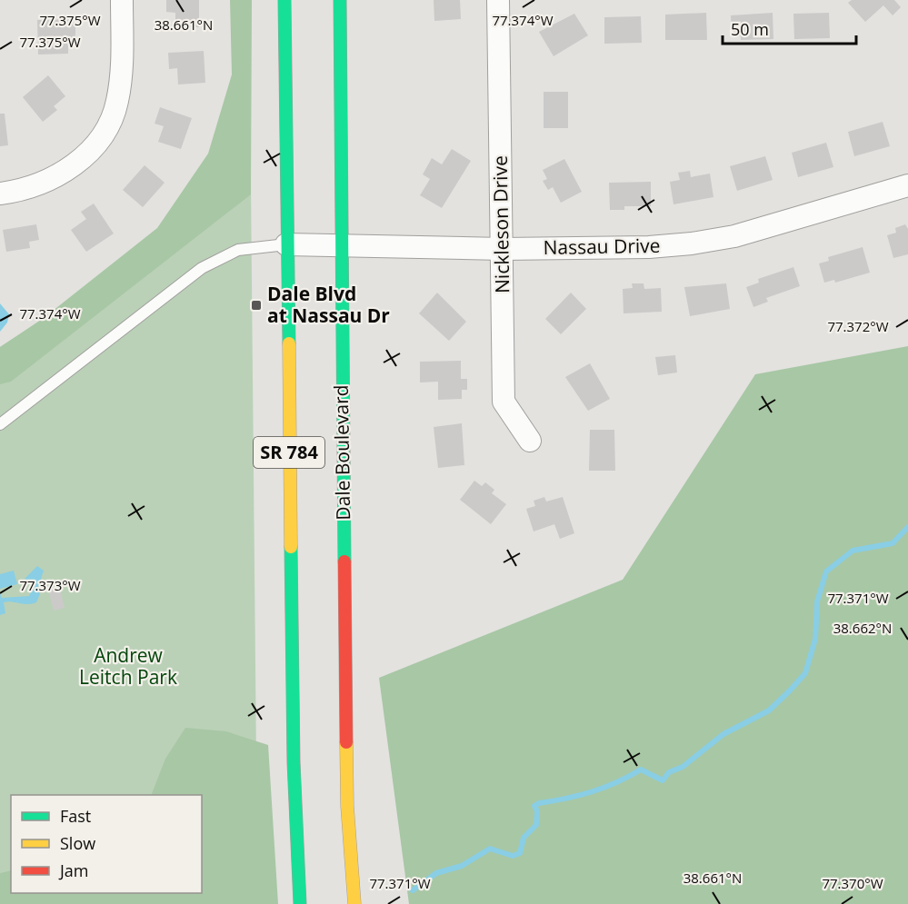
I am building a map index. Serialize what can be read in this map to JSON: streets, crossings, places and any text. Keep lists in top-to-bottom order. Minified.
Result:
{"streets":{"main road":["SR 784","Dale Boulevard"],"street":["Nickleson Drive","Nassau Drive"]},"crossings":[["Nickleson Drive","Nassau Drive"],["Nassau Drive","SR 784"],["Nassau Drive","Dale Boulevard"]],"parks":["Andrew Leitch Park"],"places":{"transit":["Dale Blvd at Nassau Dr"]},"legend":["Fast","Slow","Jam"],"scale_bar":"50 m","coordinates":["77.375°W","77.374°W","38.661°N","77.372°W","77.373°W","77.371°W","38.662°N","77.370°W"]}
